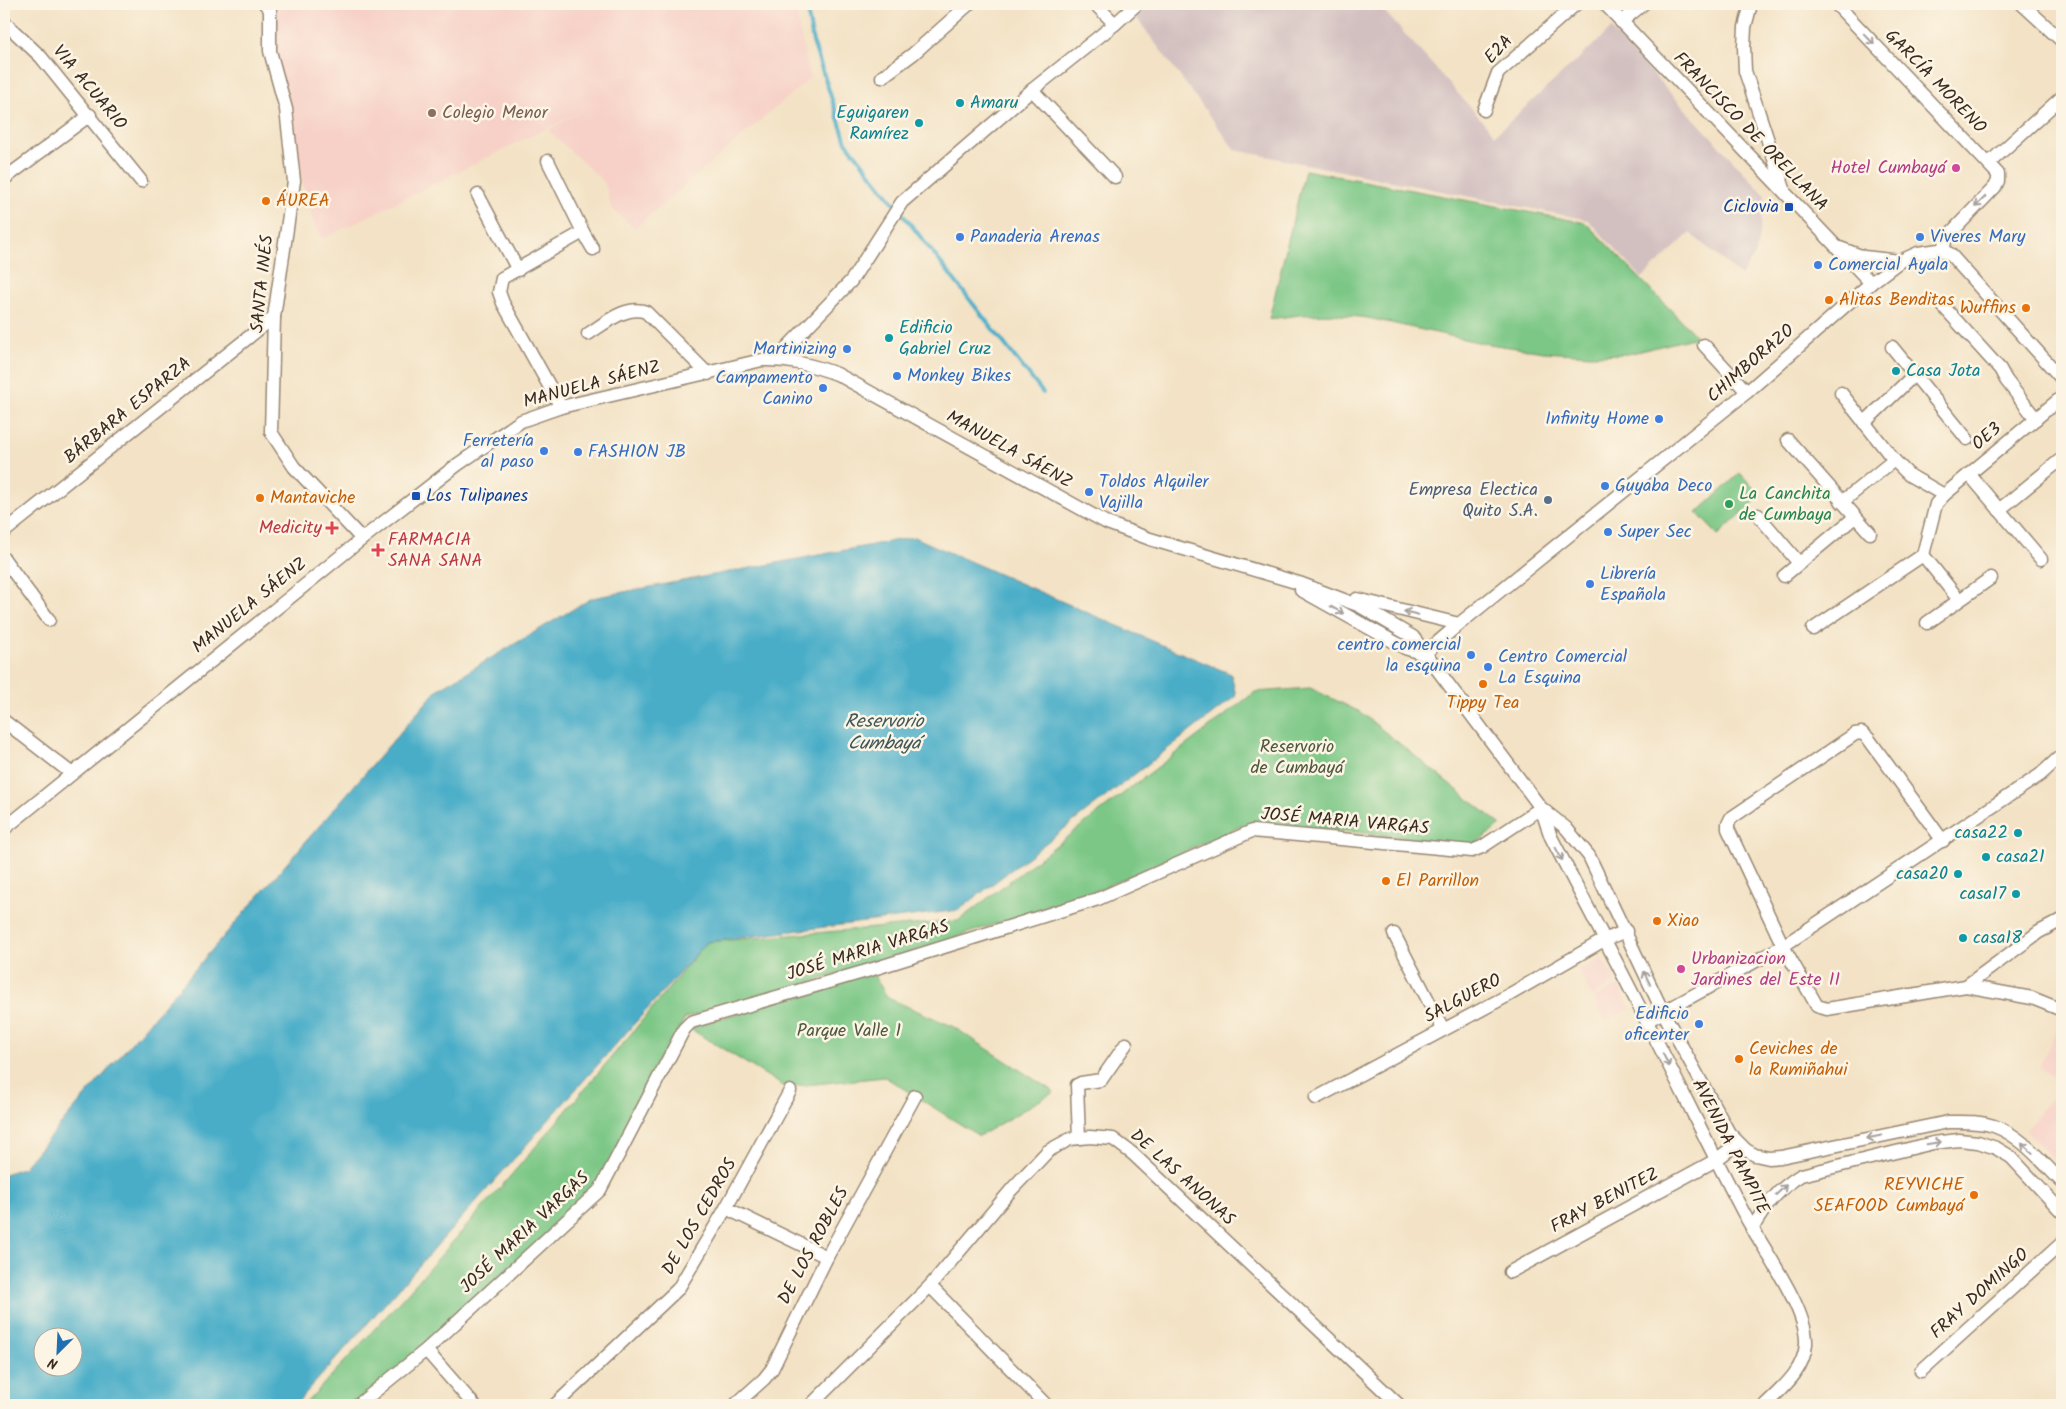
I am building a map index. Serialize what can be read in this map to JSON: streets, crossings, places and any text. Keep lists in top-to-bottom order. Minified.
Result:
{"streets":{"street":["E2A","GARCÍA MORENO","VIA ACUARIO","FRANCISCO DE ORELLANA","SANTA INÉS","CHIMBORAZO","MANUELA SÁENZ","BÁRBARA ESPARZA","OE3","JOSÉ MARIA VARGAS","SALGUERO","AVENIDA PAMPITE","DE LAS ANONAS","FRAY BENITEZ","DE LOS CEDROS","DE LOS ROBLES","FRAY DOMINGO"]},"crossings":[["FRANCISCO DE ORELLANA","CHIMBORAZO"],["SANTA INÉS","MANUELA SÁENZ"],["SANTA INÉS","BÁRBARA ESPARZA"],["CHIMBORAZO","MANUELA SÁENZ"],["CHIMBORAZO","AVENIDA PAMPITE"],["MANUELA SÁENZ","AVENIDA PAMPITE"],["JOSÉ MARIA VARGAS","AVENIDA PAMPITE"],["SALGUERO","AVENIDA PAMPITE"],["AVENIDA PAMPITE","FRAY BENITEZ"]],"one_way":["GARCÍA MORENO"],"water":["Reservorio Cumbayá"],"parks":["Reservorio de Cumbayá","Parque Valle 1"],"places":{"other":["Amaru","Colegio Menor","Eguigaren Ramírez","Hotel Cumbayá","ÁUREA","Panaderia Arenas","Viveres Mary","Comercial Ayala","Alitas Benditas","Wuffins","Edificio Gabriel Cruz","Martinizing","Casa Jota","Monkey Bikes","Campamento Canino","Infinity Home","Ferretería al paso","FASHION JB","Guyaba Deco","Toldos Alquiler Vajilla","Mantaviche","Empresa Electica Quito S.A.","La Canchita de Cumbaya","Super Sec","Librería Española","centro comercial la esquina","Centro Comercial La Esquina","Tippy Tea","casa22","casa21","casa20","El Parrillon","casa17","Xiao","casa18","Urbanizacion Jardines del Este II","Edificio oficenter","Ceviches de la Rumiñahui","REYVICHE SEAFOOD Cumbayá"],"transit":["Ciclovia","Los Tulipanes"],"health":["Medicity","FARMACIA SANA SANA"]},"north":"bottom left"}
